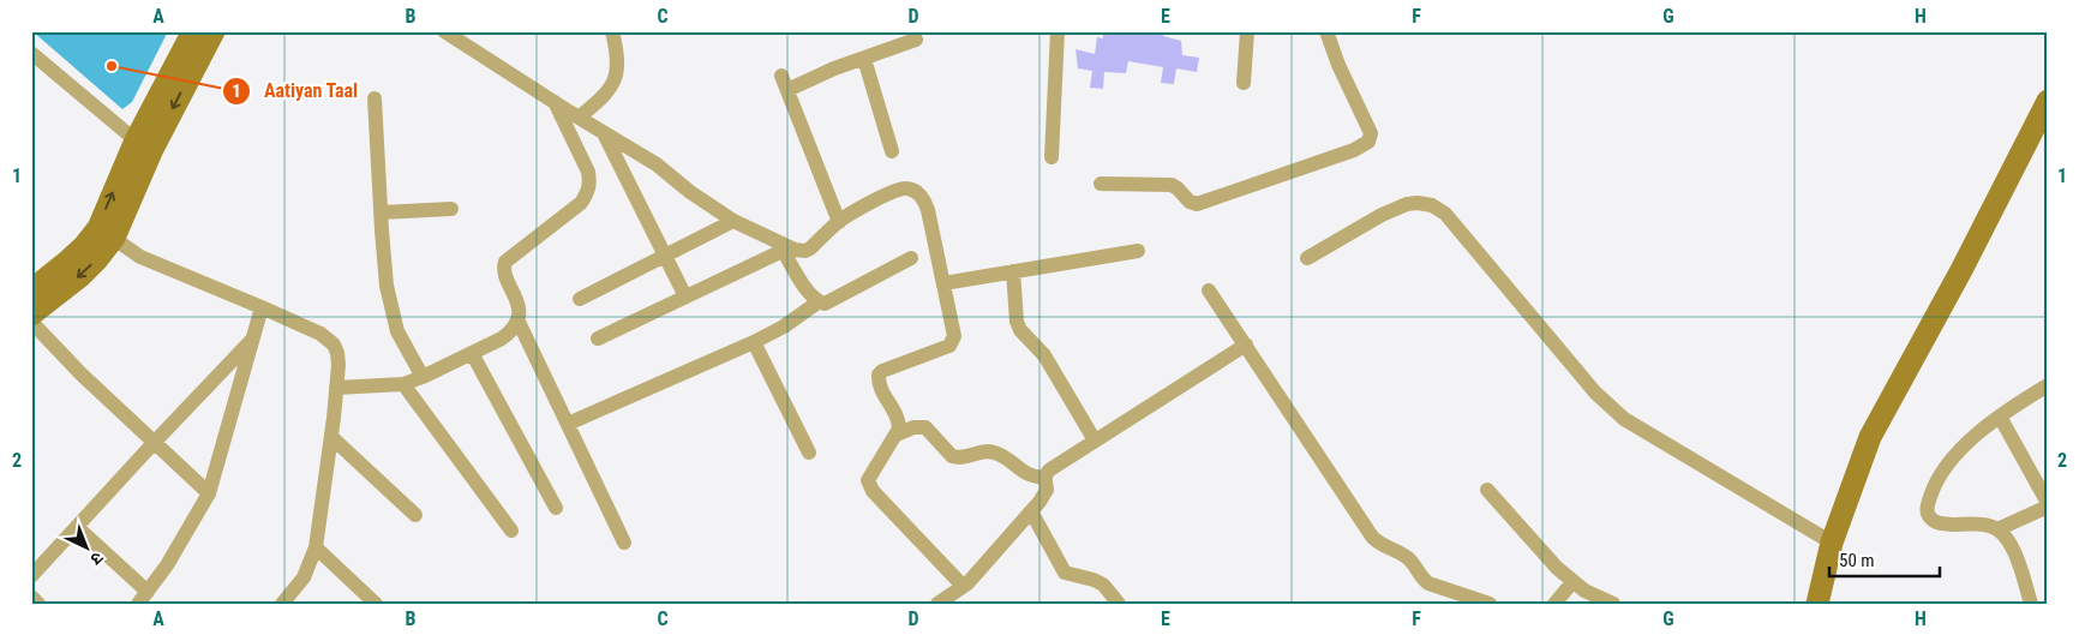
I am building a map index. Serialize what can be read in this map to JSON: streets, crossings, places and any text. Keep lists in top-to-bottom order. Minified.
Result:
{"places":["Aatiyan Taal"],"scale_bar":"50 m","north":"bottom right","grid":{"columns":["A","B","C","D","E","F","G","H"],"rows":["1","2"]}}
